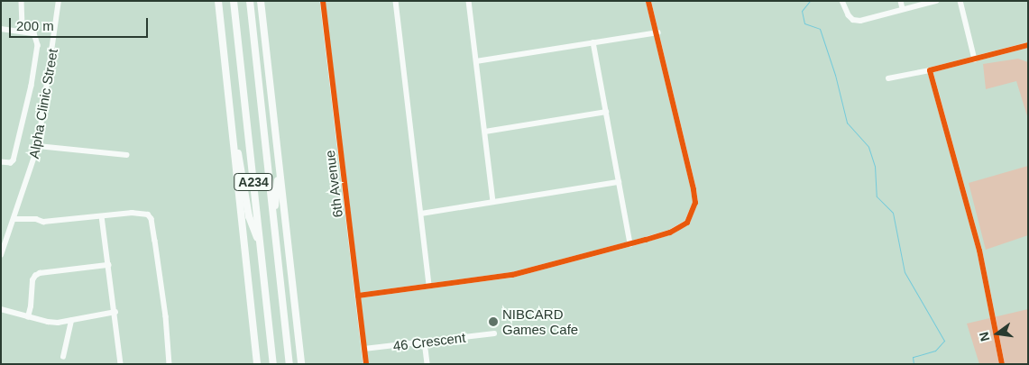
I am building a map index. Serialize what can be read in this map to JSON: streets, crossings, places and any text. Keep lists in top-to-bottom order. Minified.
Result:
{"streets":{"highway":["A234"],"street":["Alpha Clinic Street","6th Avenue","46 Crescent"]},"crossings":[["6th Avenue","46 Crescent"]],"places":["NIBCARD Games Cafe"],"scale_bar":"200 m","north":"left"}
